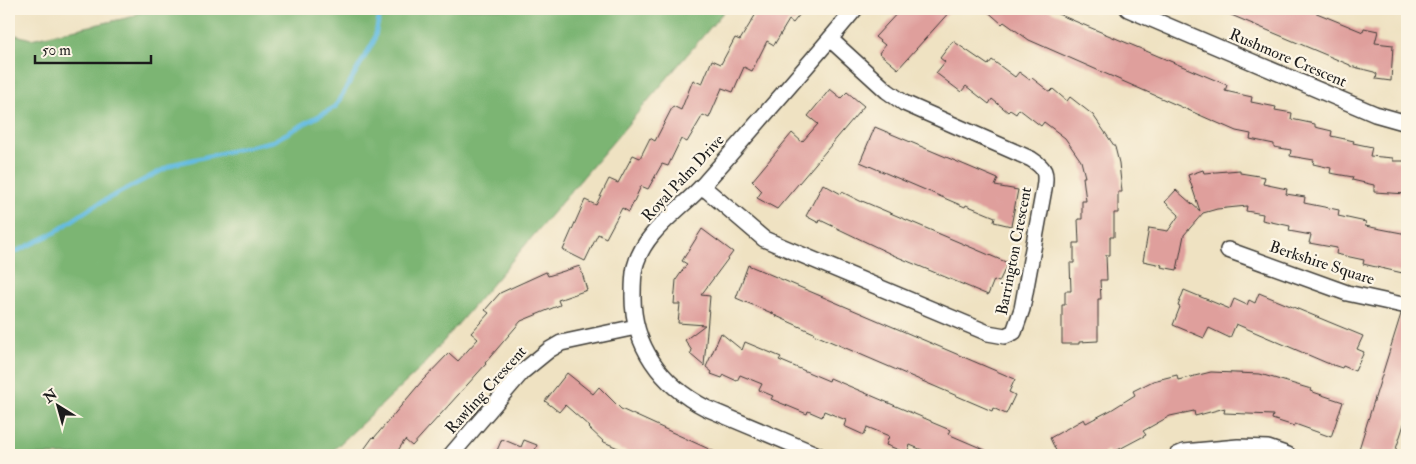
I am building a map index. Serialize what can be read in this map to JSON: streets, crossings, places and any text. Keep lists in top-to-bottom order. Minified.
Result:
{"streets":{"street":["Rushmore Crescent","Royal Palm Drive","Barrington Crescent","Berkshire Square","Rawling Crescent"]},"crossings":[["Royal Palm Drive","Barrington Crescent"],["Royal Palm Drive","Rawling Crescent"]],"scale_bar":"50 m","north":"top left"}
